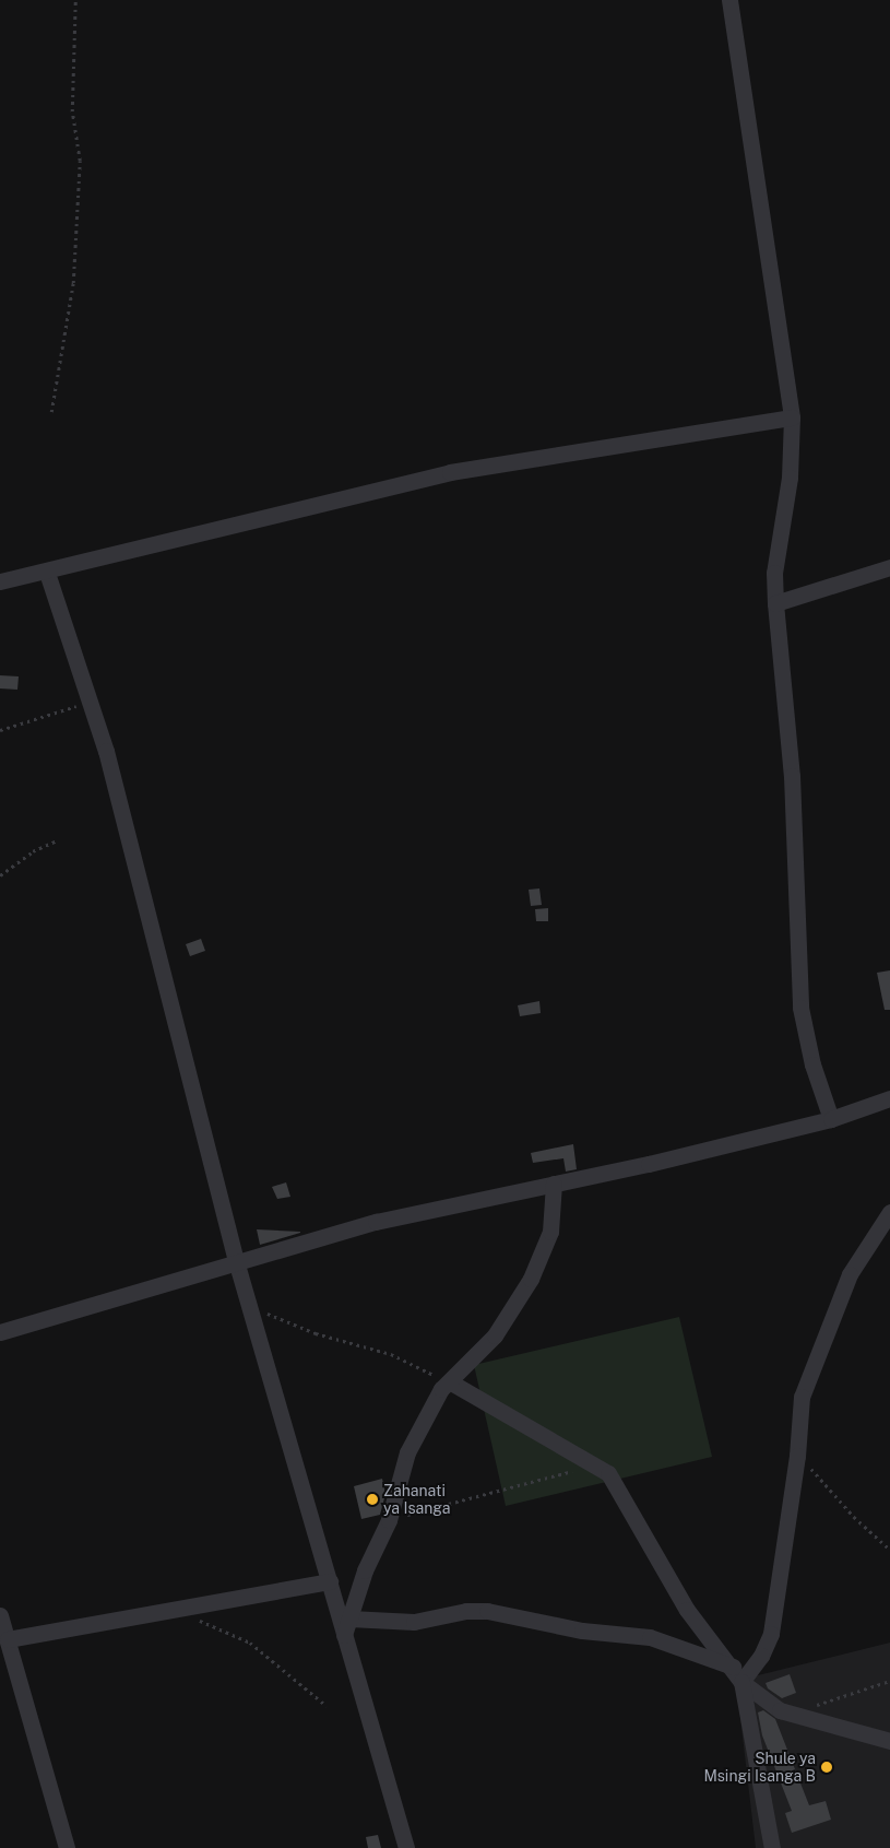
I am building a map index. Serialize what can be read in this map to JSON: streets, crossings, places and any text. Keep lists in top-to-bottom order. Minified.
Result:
{"places":["Zahanati ya Isanga","Shule ya Msingi Isanga B"]}
